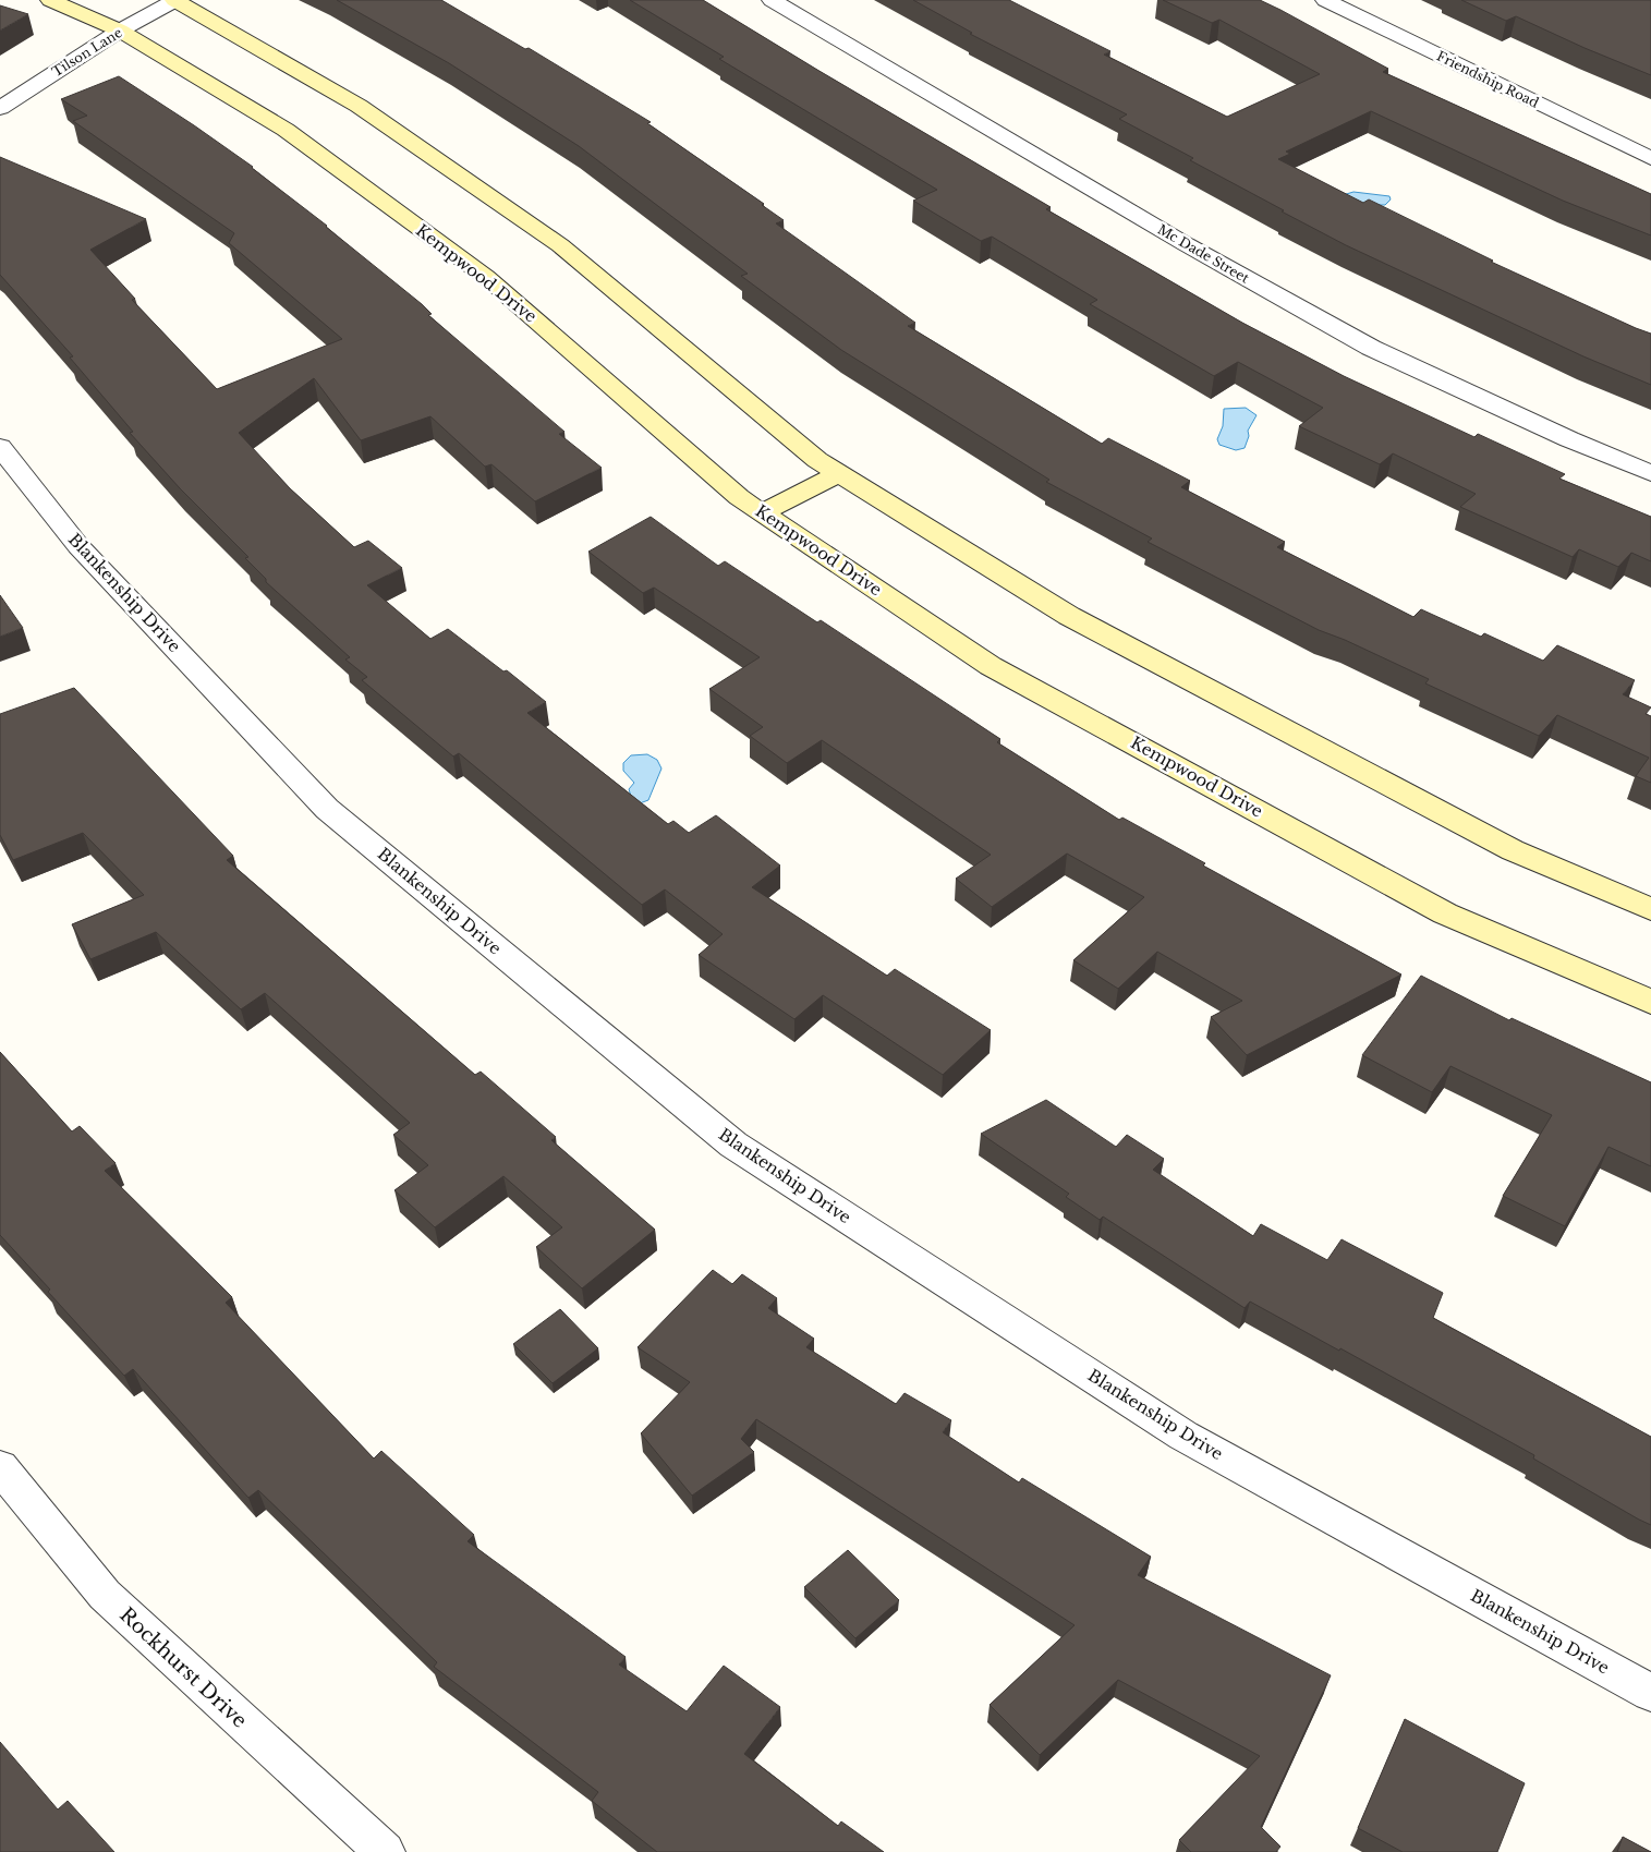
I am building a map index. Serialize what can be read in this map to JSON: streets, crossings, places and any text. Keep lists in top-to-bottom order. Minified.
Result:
{"streets":{"main road":["Kempwood Drive"],"street":["Tilson Lane","Friendship Road","Mc Dade Street","Blankenship Drive","Rockhurst Drive"]},"crossings":[["Tilson Lane","Kempwood Drive"]]}
